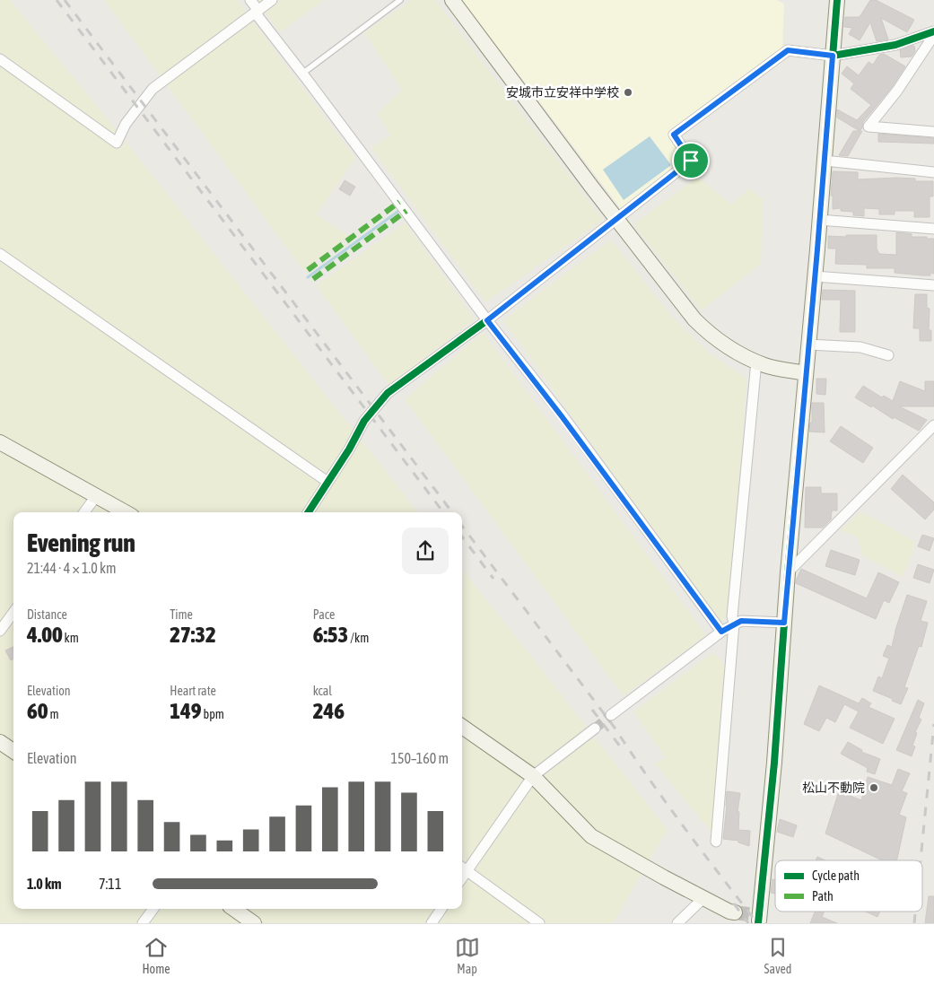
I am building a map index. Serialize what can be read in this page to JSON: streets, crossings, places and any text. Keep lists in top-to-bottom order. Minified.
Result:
{"places":["安城市立安祥中学校","松山不動院"],"legend":["Cycle path","Path"],"page":{"heading":["Evening run","21:44 · 4 × 1.0 km"],"stats":[["Distance","4.00 km"],["Time","27:32"],["Pace","6:53 /km"],["Elevation","60 m"],["Heart rate","149 bpm"],["kcal","246"]],"chart":["Elevation","150–160 m"],"list":[{"name":"1.0 km","note":"7:11"}],"tabs":["Home","Map","Saved"]}}
